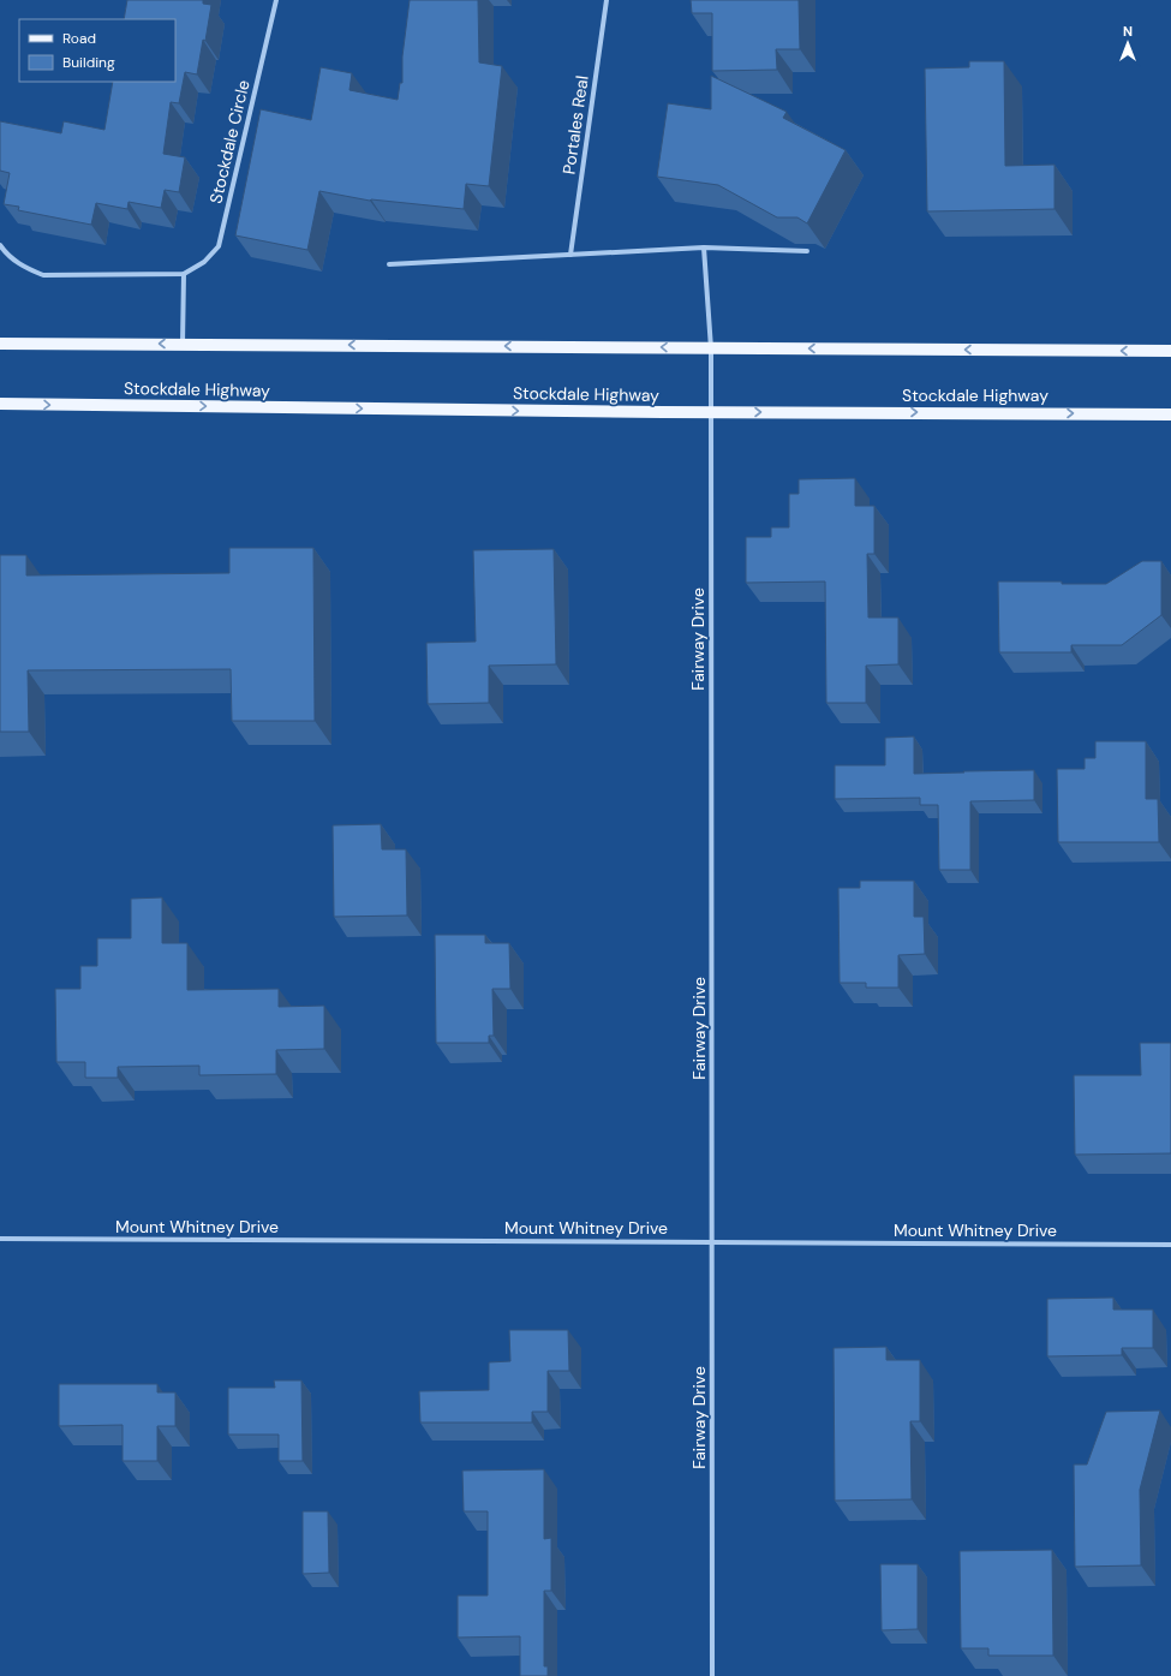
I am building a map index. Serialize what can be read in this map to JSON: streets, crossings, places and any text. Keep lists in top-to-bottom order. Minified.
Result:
{"streets":{"main road":["Stockdale Highway"],"street":["Portales Real","Stockdale Circle","Fairway Drive","Mount Whitney Drive"]},"crossings":[["Stockdale Highway","Fairway Drive"],["Fairway Drive","Mount Whitney Drive"]],"legend":["Road","Building"],"north":"top"}
